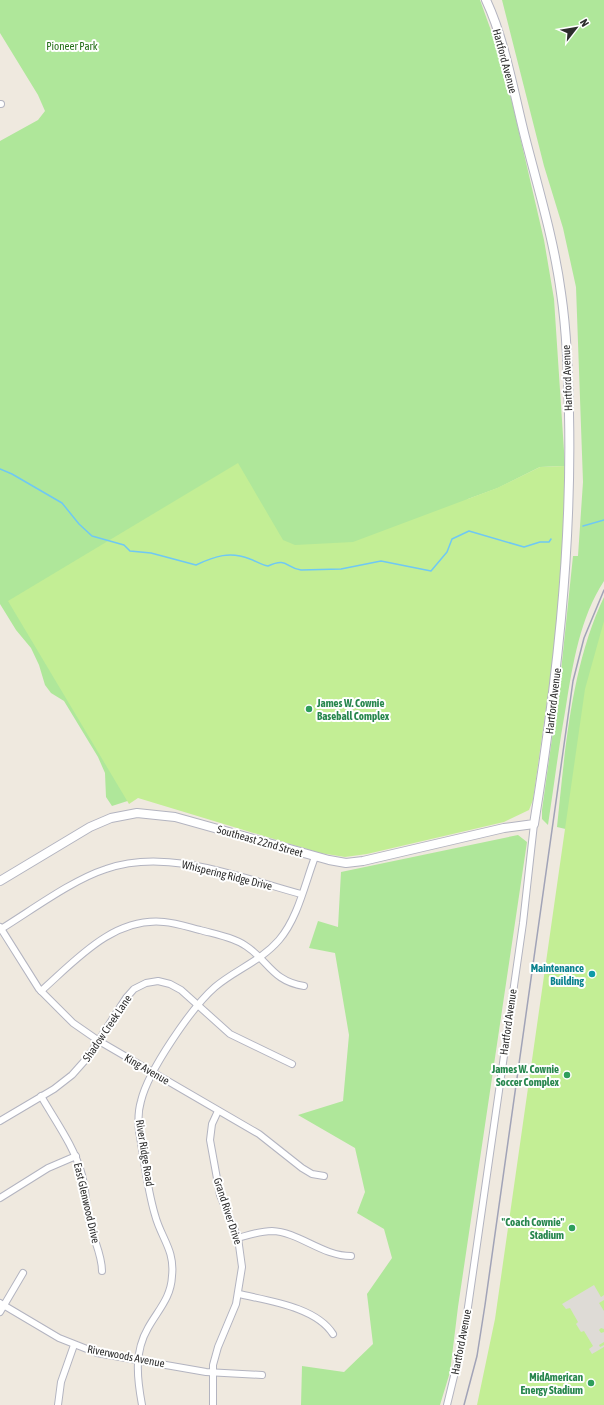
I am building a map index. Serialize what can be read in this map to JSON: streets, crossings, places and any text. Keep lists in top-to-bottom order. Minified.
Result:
{"streets":{"street":["Hartford Avenue","Southeast 22nd Street","Whispering Ridge Drive","Shadow Creek Lane","King Avenue","River Ridge Road","East Glenwood Drive","Grand River Drive","Riverwoods Avenue"]},"crossings":[["Hartford Avenue","Southeast 22nd Street"],["Southeast 22nd Street","River Ridge Road"],["Whispering Ridge Drive","King Avenue"],["Whispering Ridge Drive","River Ridge Road"],["Shadow Creek Lane","King Avenue"],["Shadow Creek Lane","River Ridge Road"],["Shadow Creek Lane","East Glenwood Drive"],["King Avenue","River Ridge Road"],["King Avenue","Grand River Drive"],["River Ridge Road","Riverwoods Avenue"],["Grand River Drive","Riverwoods Avenue"]],"parks":["Pioneer Park"],"places":["James W. Cownie Baseball Complex","Maintenance Building","James W. Cownie Soccer Complex","\"Coach Cownie\" Stadium","MidAmerican Energy Stadium"],"north":"top right"}
